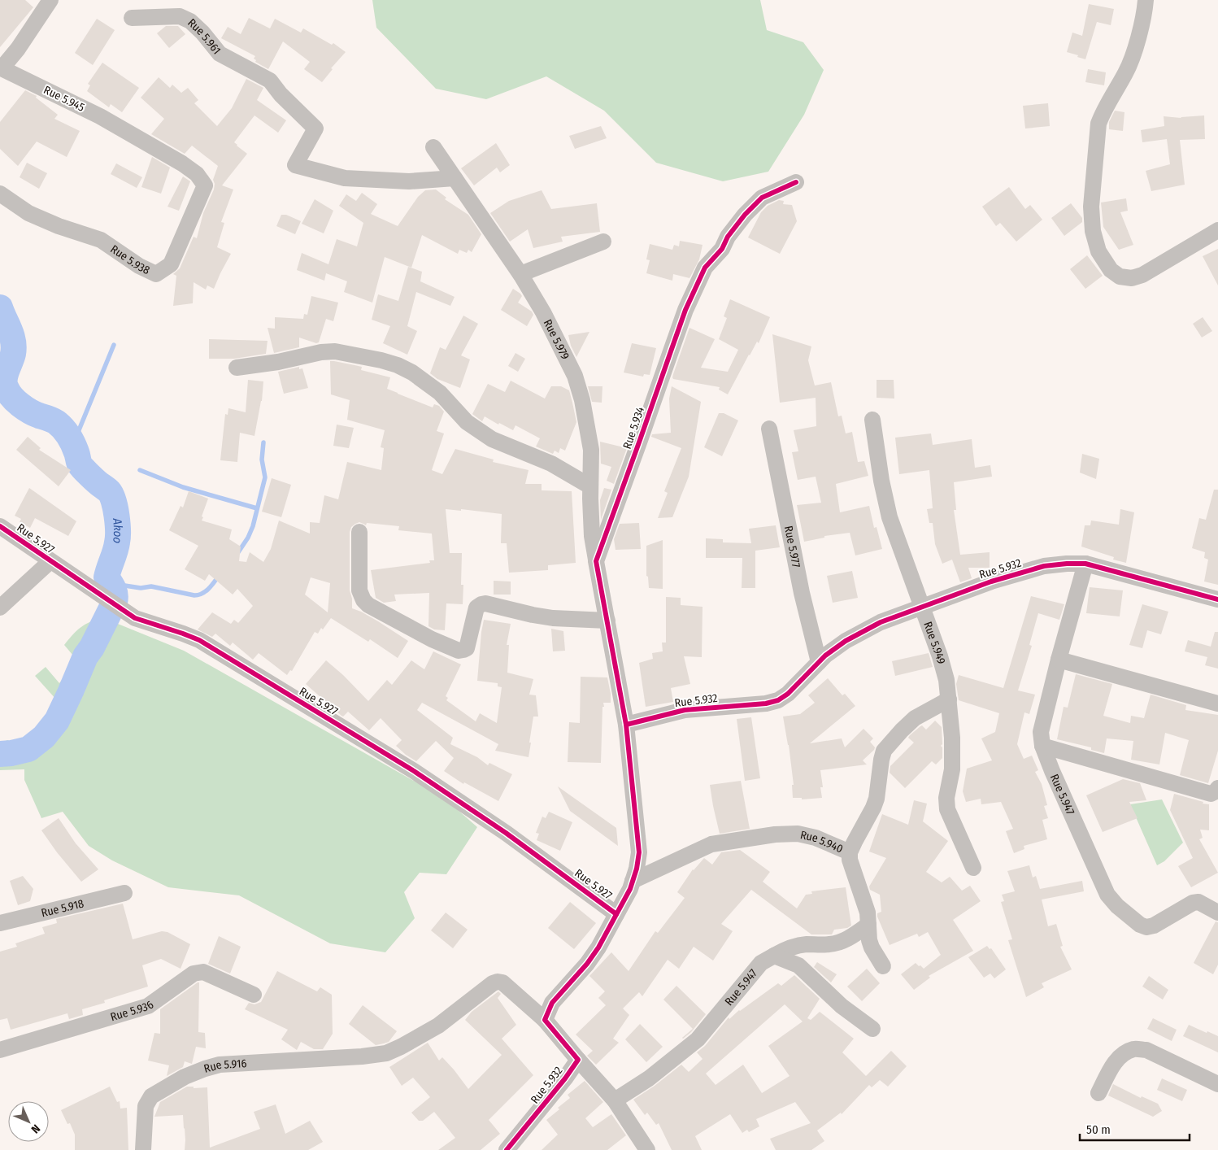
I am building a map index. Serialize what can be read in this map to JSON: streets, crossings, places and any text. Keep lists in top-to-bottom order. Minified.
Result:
{"streets":{"street":["Rue 5.961","Rue 5.945","Rue 5.938","Rue 5.979","Rue 5.934","Rue 5.927","Rue 5.977","Rue 5.932","Rue 5.949","Rue 5.947","Rue 5.940","Rue 5.918","Rue 5.936","Rue 5.916"]},"crossings":[["Rue 5.961","Rue 5.979"],["Rue 5.945","Rue 5.938"],["Rue 5.979","Rue 5.934"],["Rue 5.977","Rue 5.932"],["Rue 5.932","Rue 5.949"],["Rue 5.932","Rue 5.947"],["Rue 5.949","Rue 5.940"]],"water":["Akoo"],"scale_bar":"50 m","north":"bottom right"}
